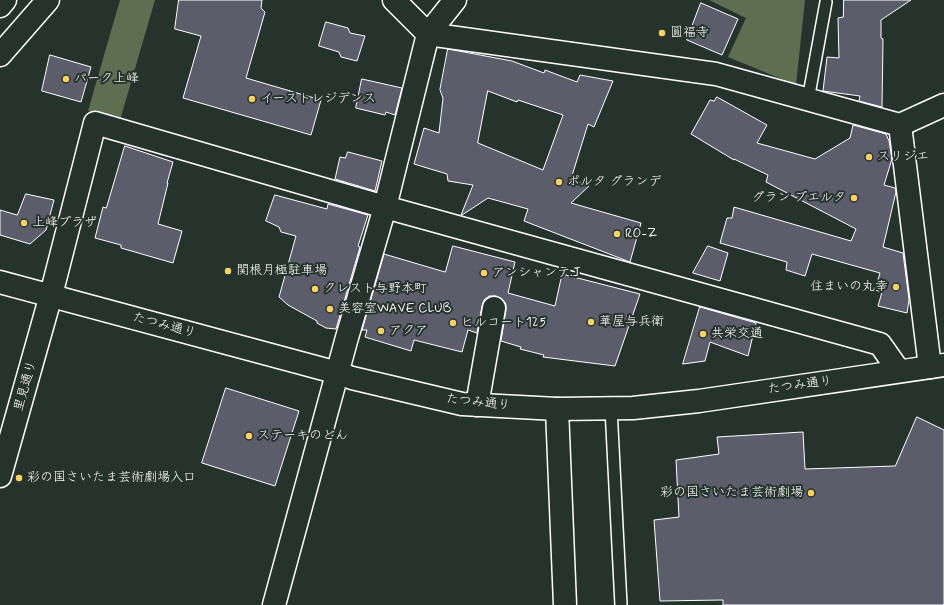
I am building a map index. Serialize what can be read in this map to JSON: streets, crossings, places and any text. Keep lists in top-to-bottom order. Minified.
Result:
{"streets":{"main road":["たつみ通り","里見通り"]},"crossings":[["たつみ通り","里見通り"]],"places":["圓福寺","パーク上峰","イーストレジデンス","スリジエ","ポルタ グランデ","グラン プエルタ","上峰プラザ","RO-Z","関根月極駐車場","アンシャンテ.J","住まいの丸幸","クレスト与野本町","美容室WAVE CLUB","華屋与兵衛","ヒルコート125","アクア","共栄交通","ステーキのどん","彩の国さいたま芸術劇場入口","彩の国さいたま芸術劇場"]}
